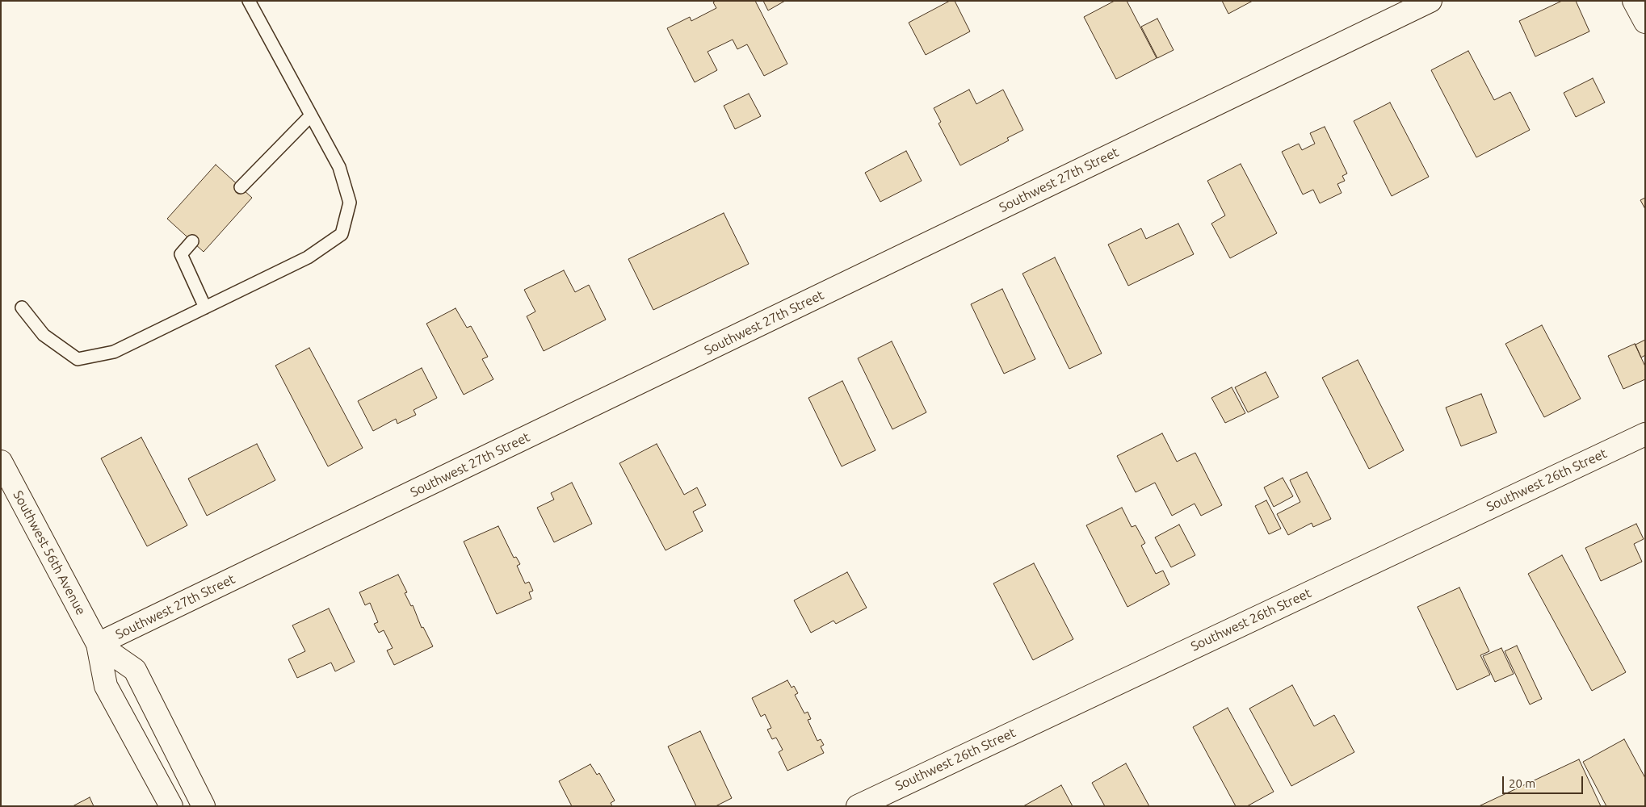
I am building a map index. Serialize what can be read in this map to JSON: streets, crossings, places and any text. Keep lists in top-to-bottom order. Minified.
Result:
{"streets":{"street":["Southwest 27th Street","Southwest 26th Street","Southwest 56th Avenue"]},"crossings":[["Southwest 27th Street","Southwest 56th Avenue"]],"scale_bar":"20 m"}
